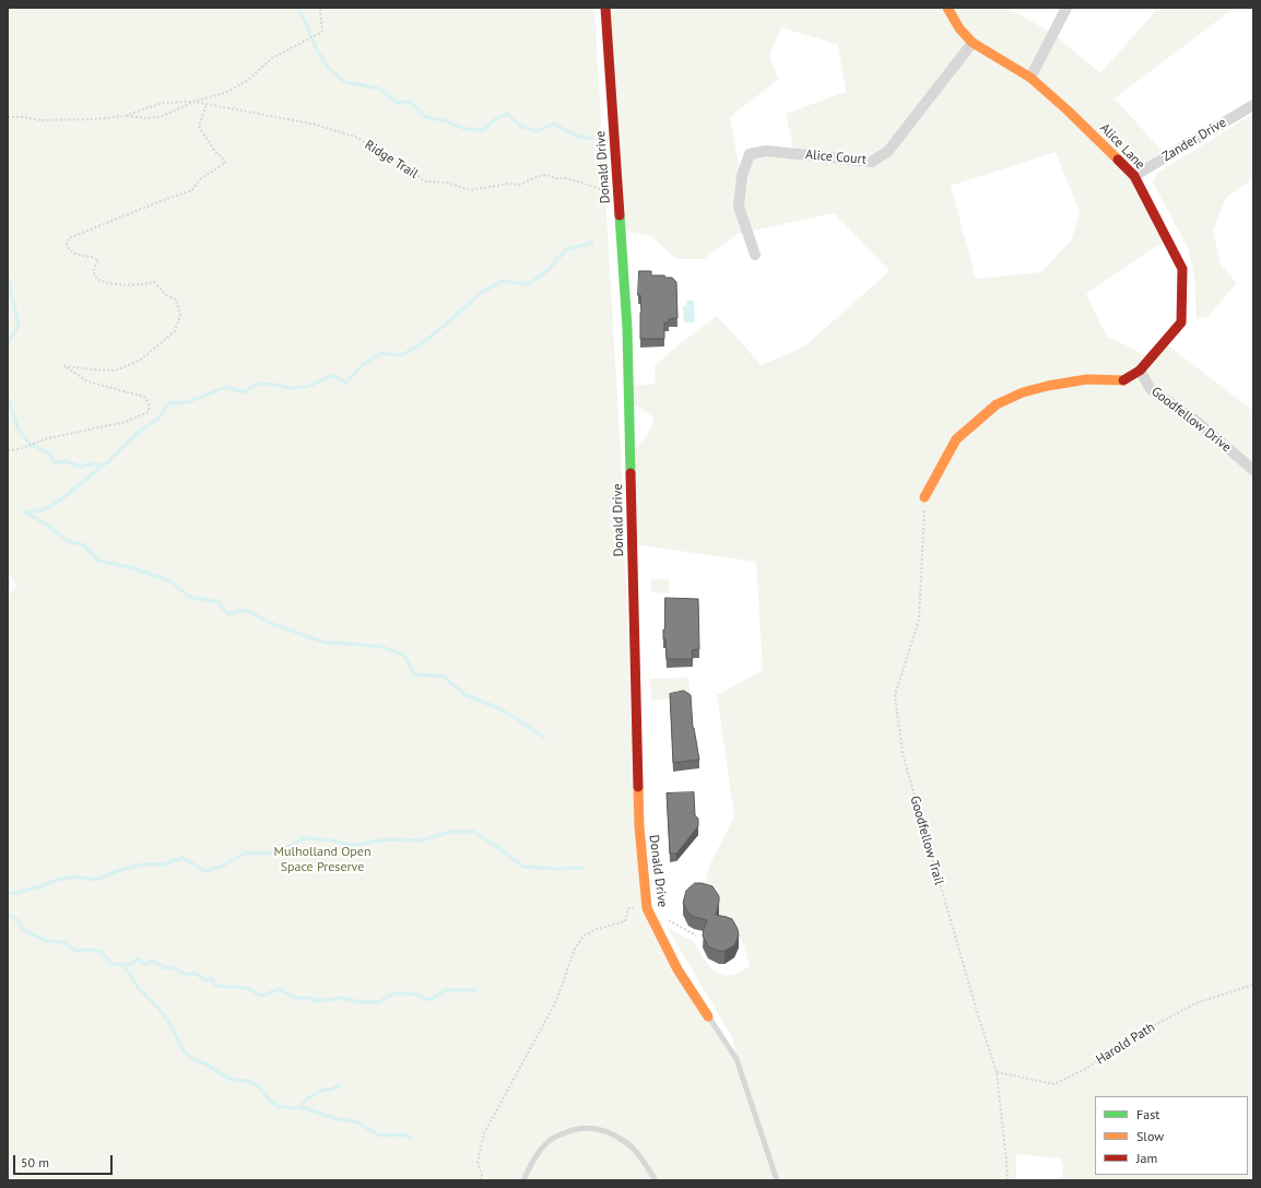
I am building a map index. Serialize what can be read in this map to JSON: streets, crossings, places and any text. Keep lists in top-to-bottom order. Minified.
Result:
{"streets":{"street":["Zander Drive","Alice Lane","Alice Court","Donald Drive","Goodfellow Drive"],"path":["Ridge Trail","Goodfellow Trail","Harold Path"]},"crossings":[["Zander Drive","Alice Lane"],["Alice Lane","Alice Court"],["Alice Lane","Goodfellow Drive"],["Ridge Trail","Donald Drive"],["Goodfellow Trail","Harold Path"]],"parks":["Mulholland Open Space Preserve"],"legend":["Fast","Slow","Jam"],"scale_bar":"50 m"}
